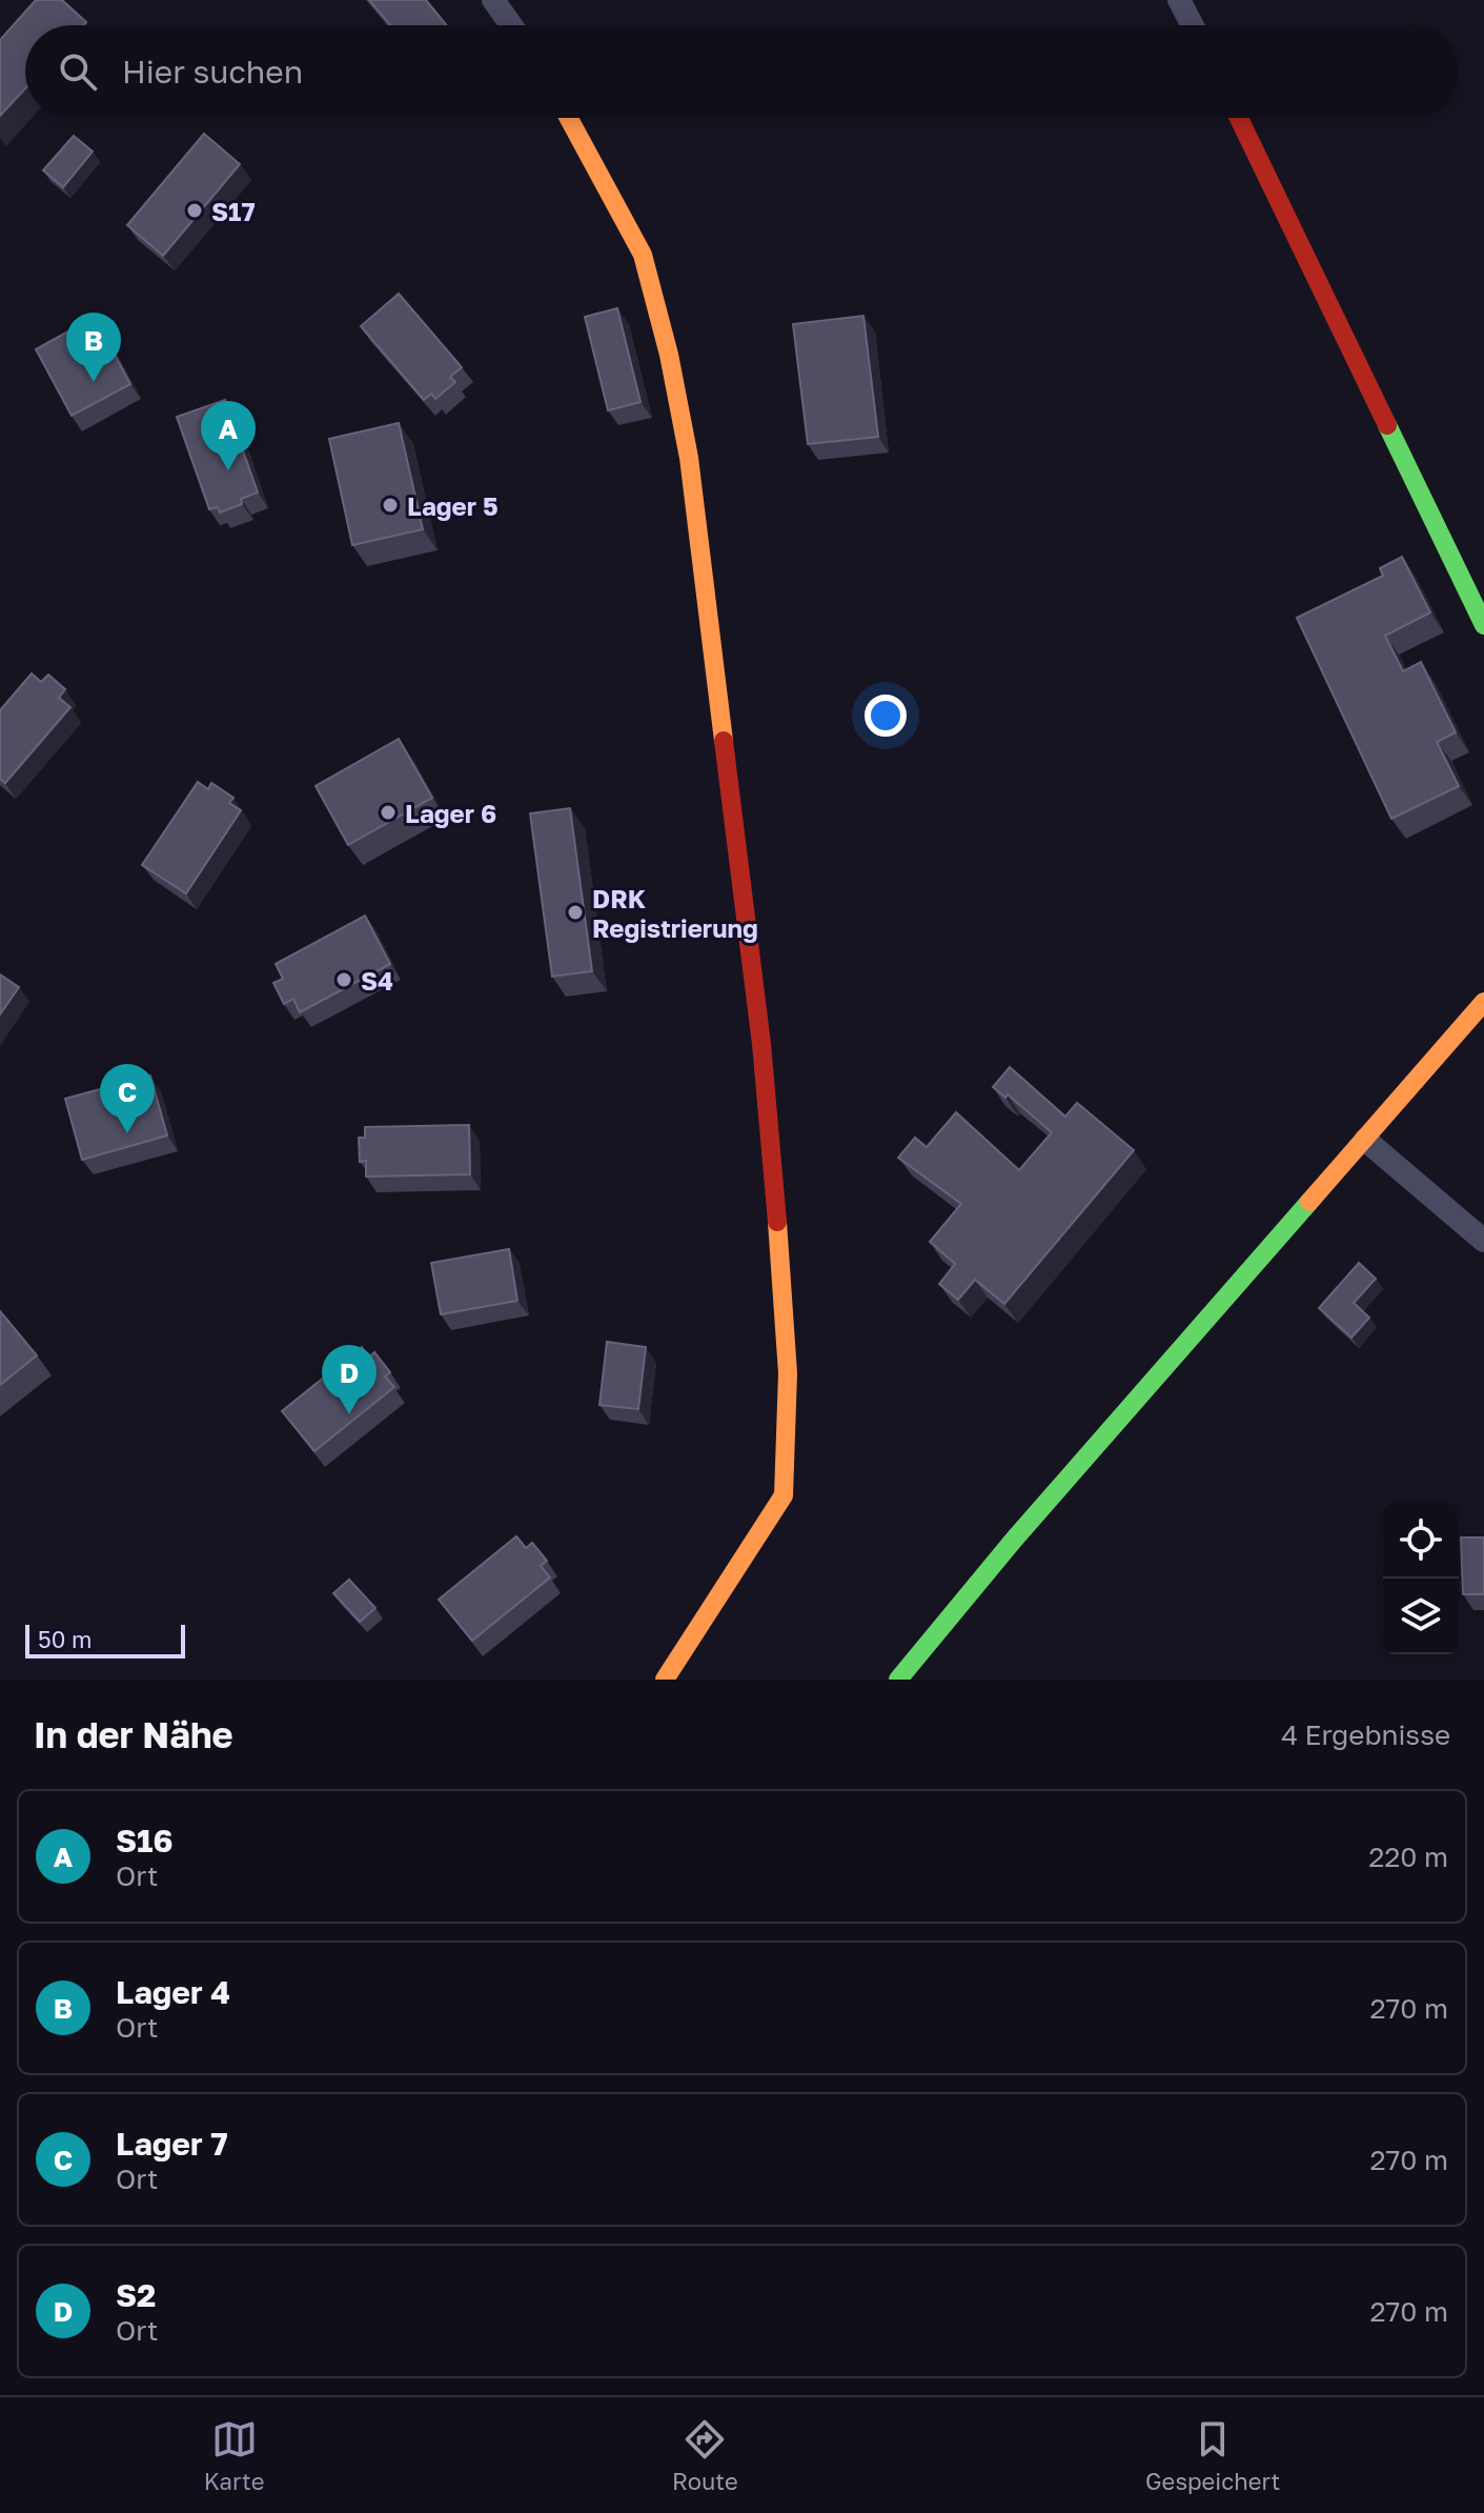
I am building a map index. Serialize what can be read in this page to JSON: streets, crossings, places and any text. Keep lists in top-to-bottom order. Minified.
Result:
{"places":["S17","Lager 5","Lager 6","DRK Registrierung","S4"],"scale_bar":"50 m","page":{"search":"Hier suchen","pins":["B","A","C","D"],"scale":"50 m","heading":["In der Nähe","4 Ergebnisse"],"list":[{"mark":"A","name":"S16","note":"Ort","value":"220 m"},{"mark":"B","name":"Lager 4","note":"Ort","value":"270 m"},{"mark":"C","name":"Lager 7","note":"Ort","value":"270 m"},{"mark":"D","name":"S2","note":"Ort","value":"270 m"}],"nav":["Karte","Route","Gespeichert"]}}
